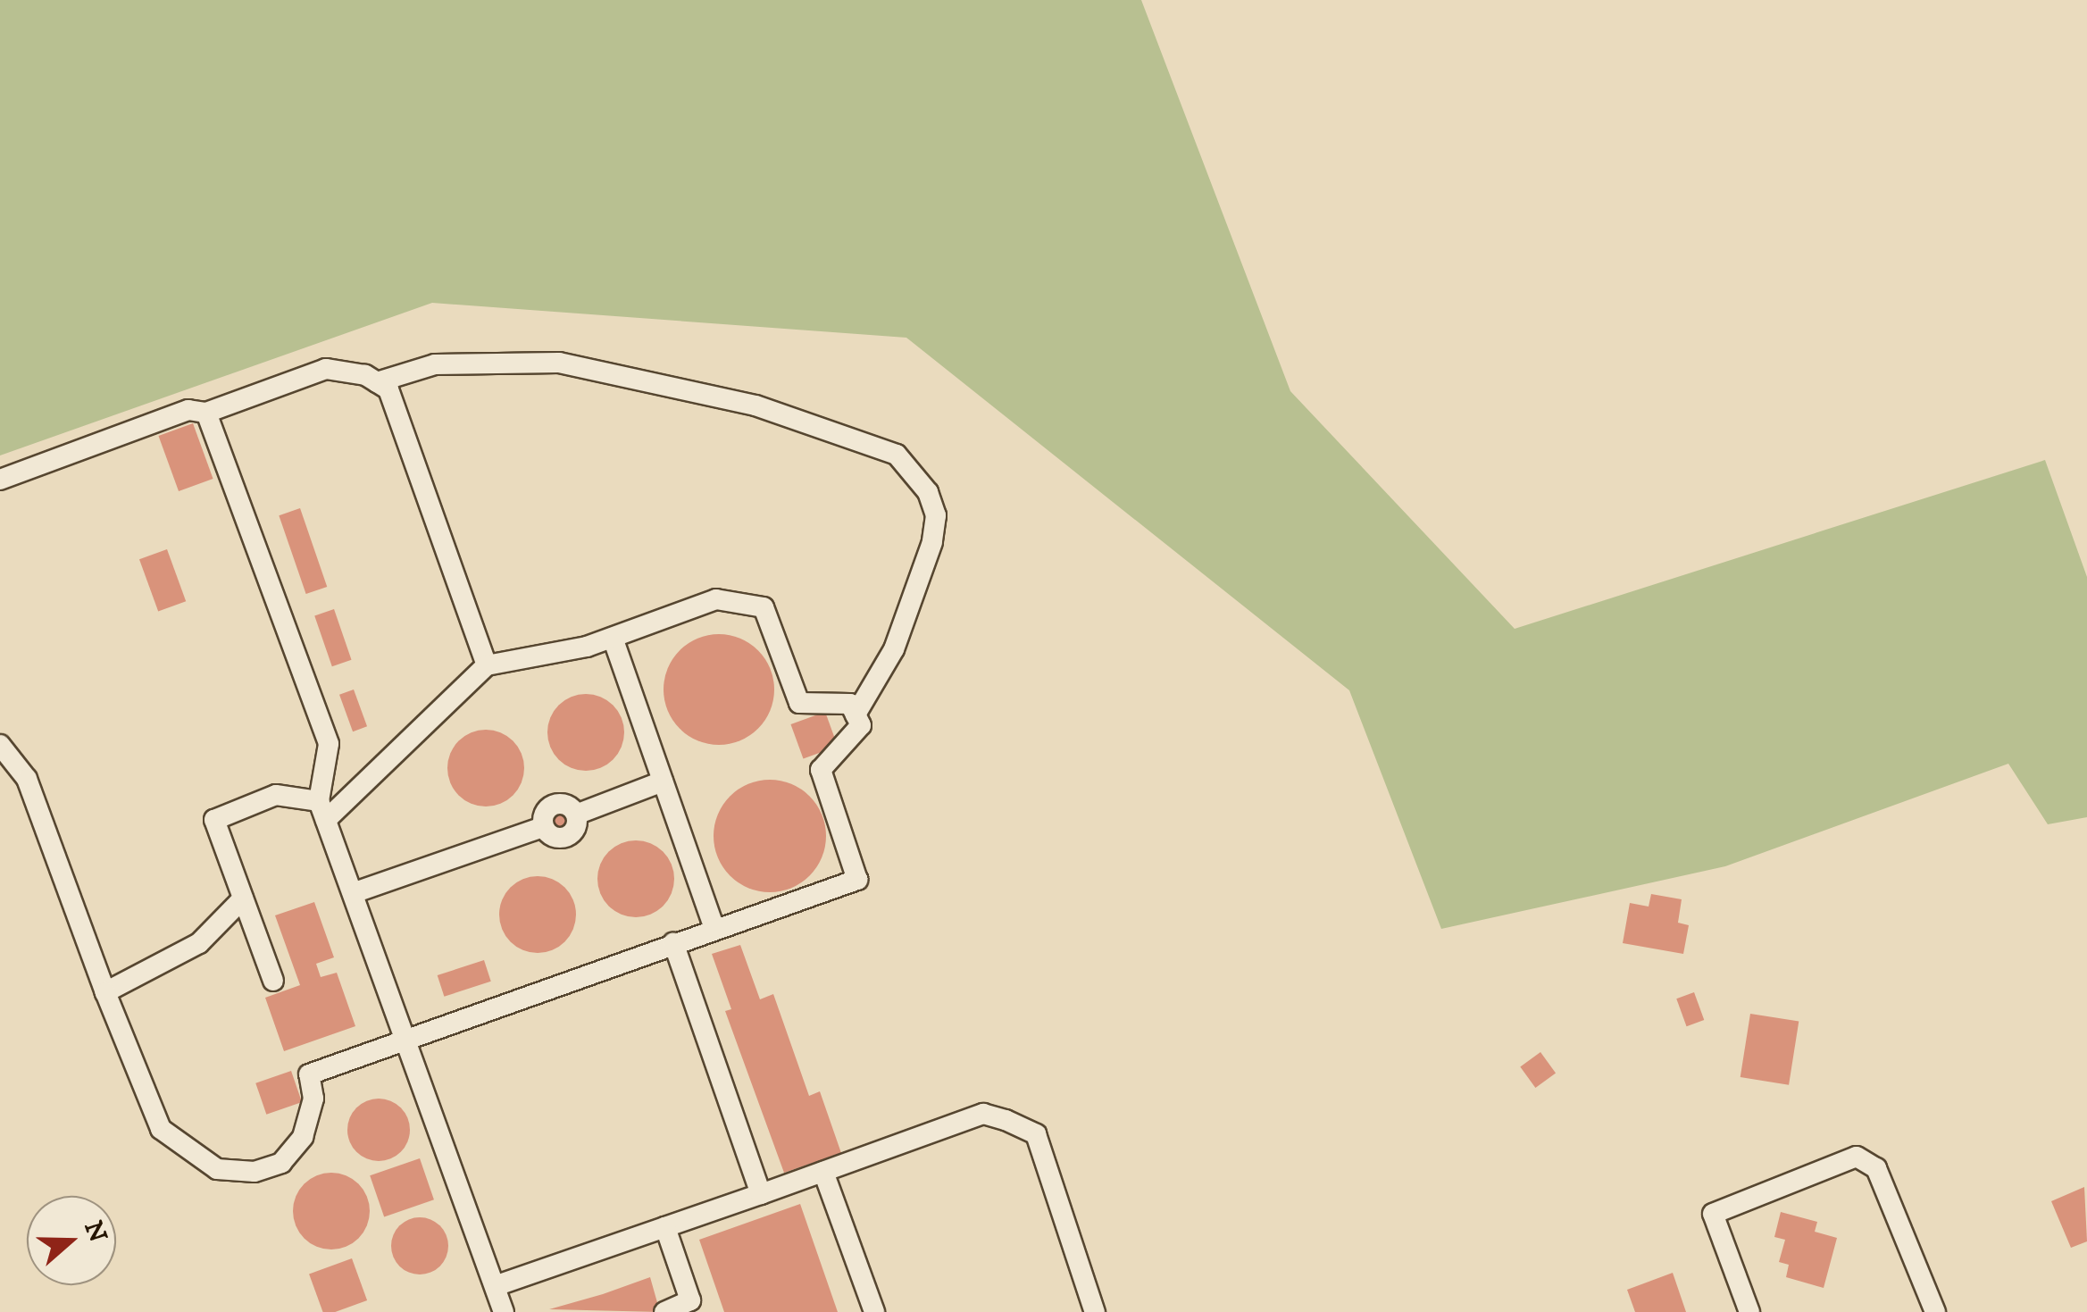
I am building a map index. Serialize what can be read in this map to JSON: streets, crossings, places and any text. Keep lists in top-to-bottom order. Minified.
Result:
{"north":"right"}
